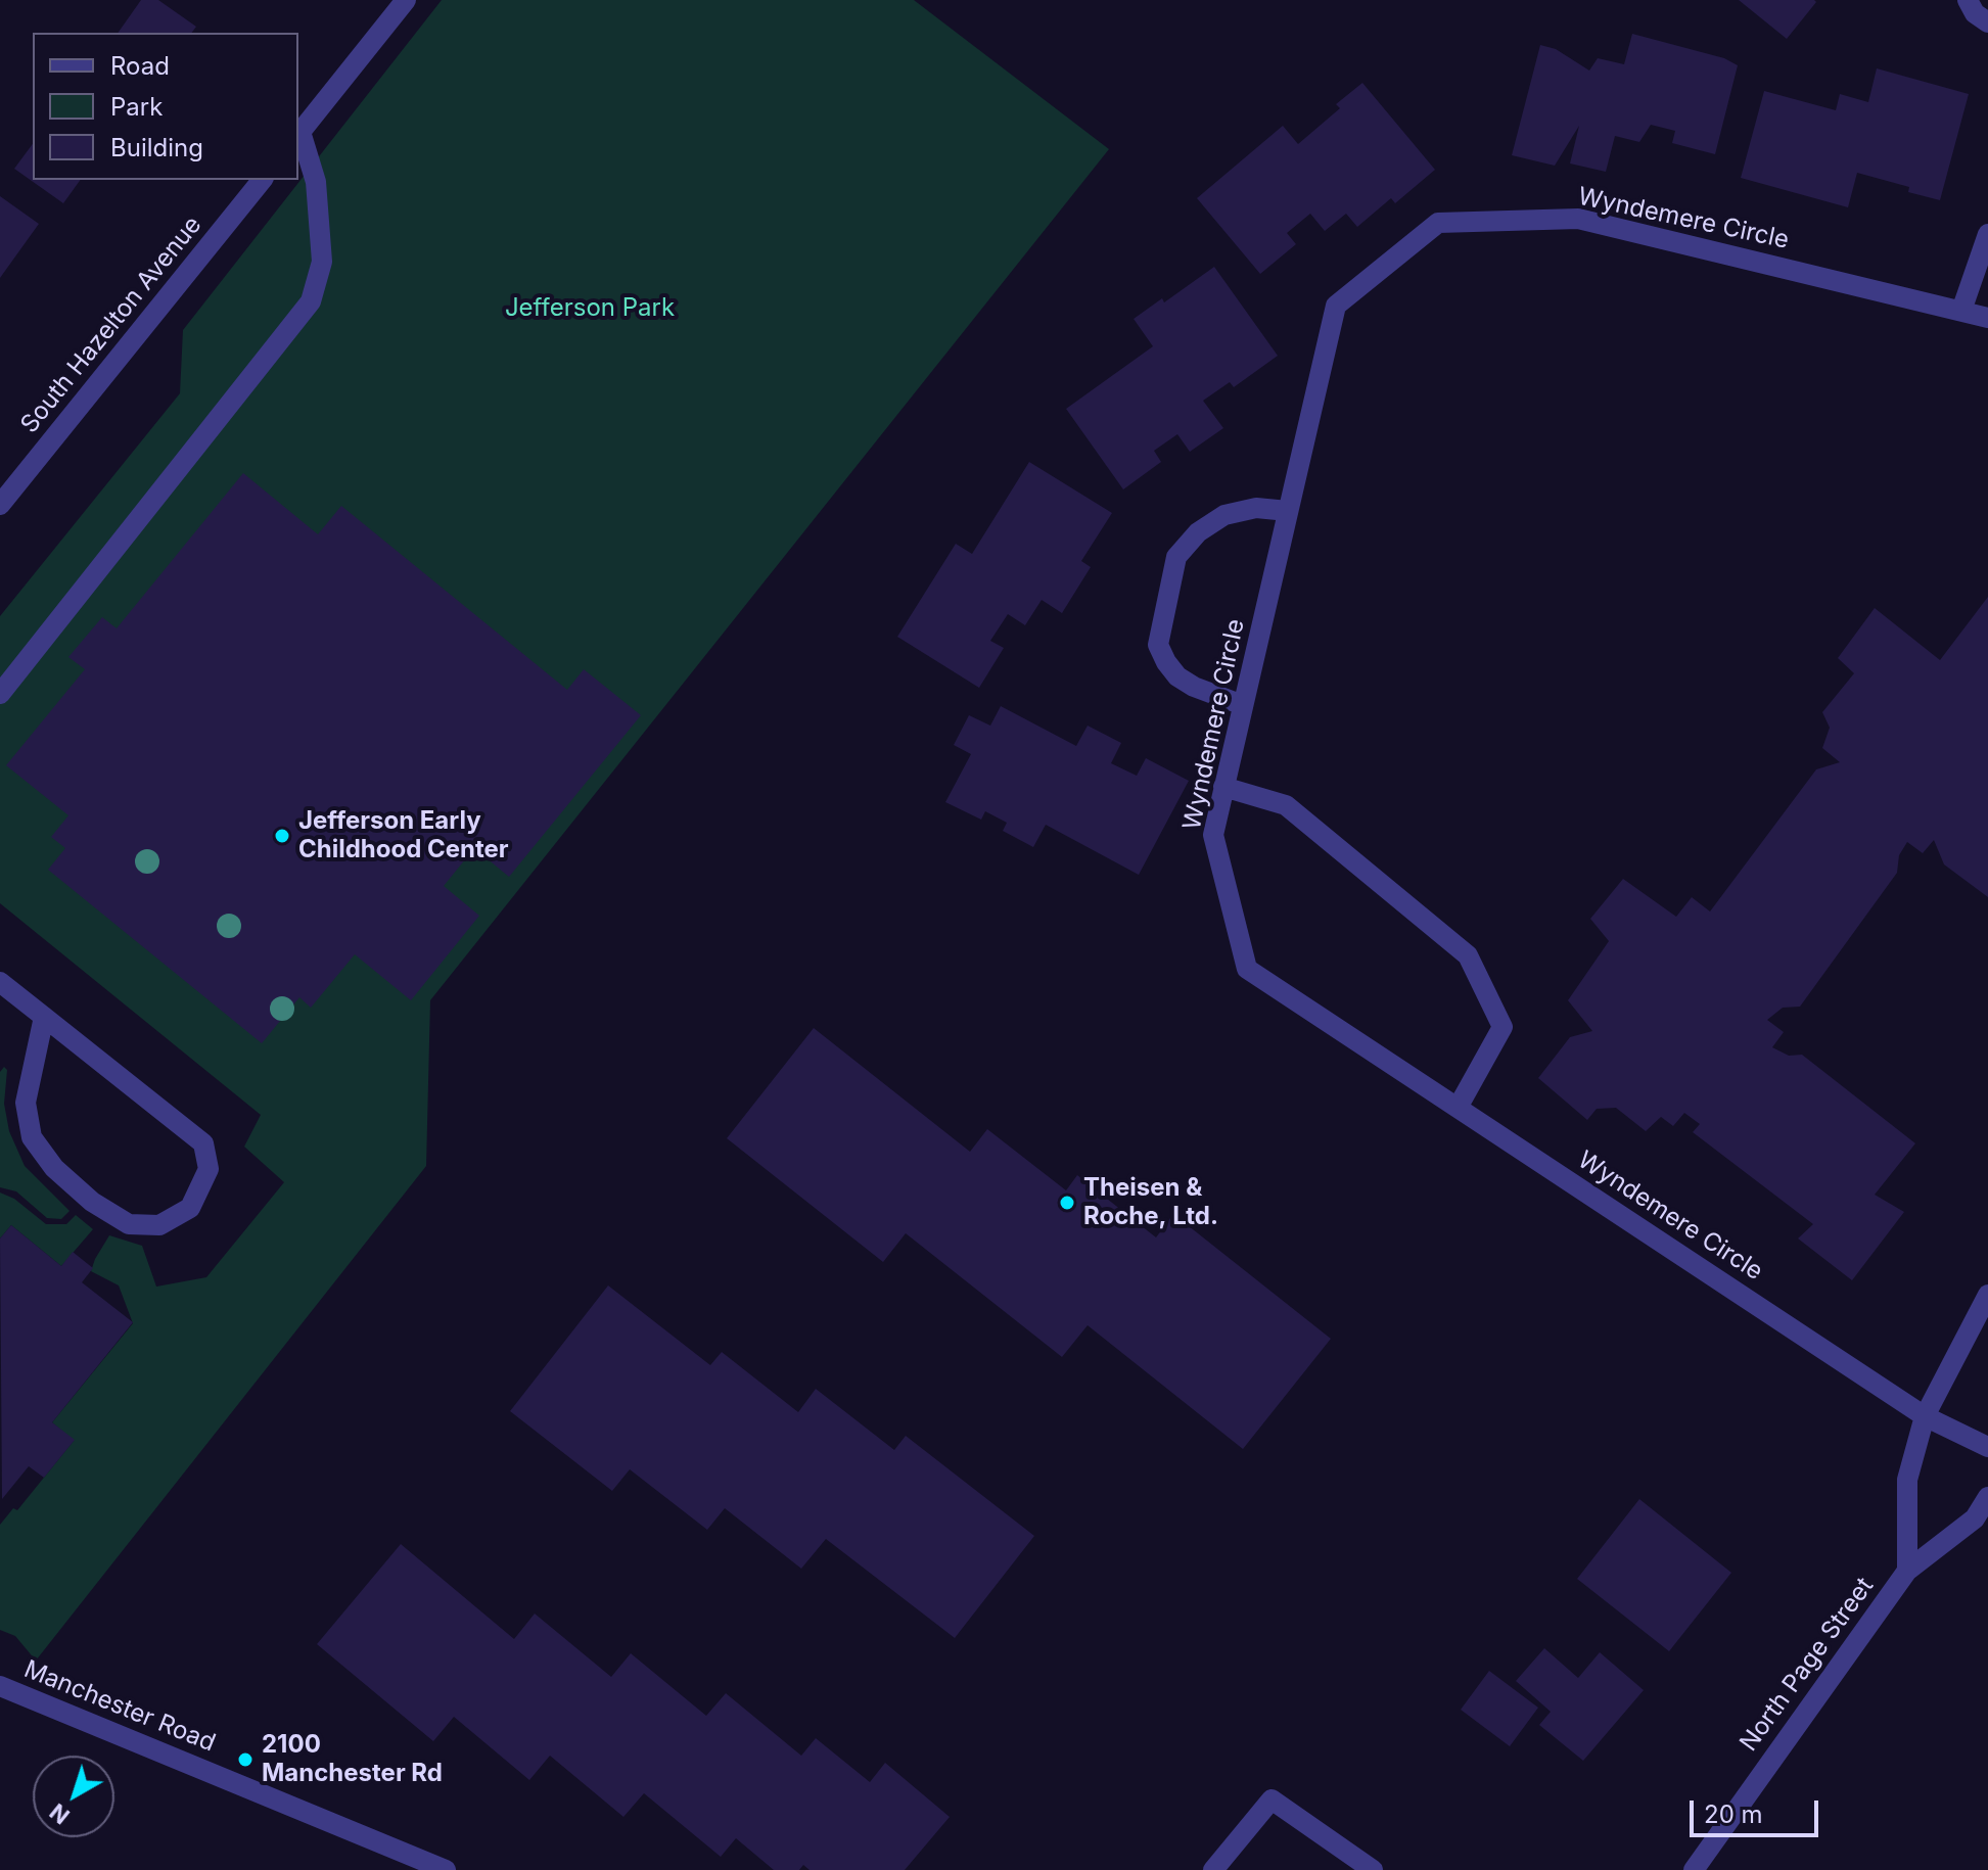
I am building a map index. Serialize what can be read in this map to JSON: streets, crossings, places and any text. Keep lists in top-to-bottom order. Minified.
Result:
{"streets":{"street":["Wyndemere Circle","South Hazelton Avenue","North Page Street","Manchester Road"]},"crossings":[["Wyndemere Circle","North Page Street"]],"parks":["Jefferson Park"],"places":["Jefferson Early Childhood Center","Theisen & Roche, Ltd.","2100 Manchester Rd"],"legend":["Road","Park","Building"],"scale_bar":"20 m","north":"bottom left"}
